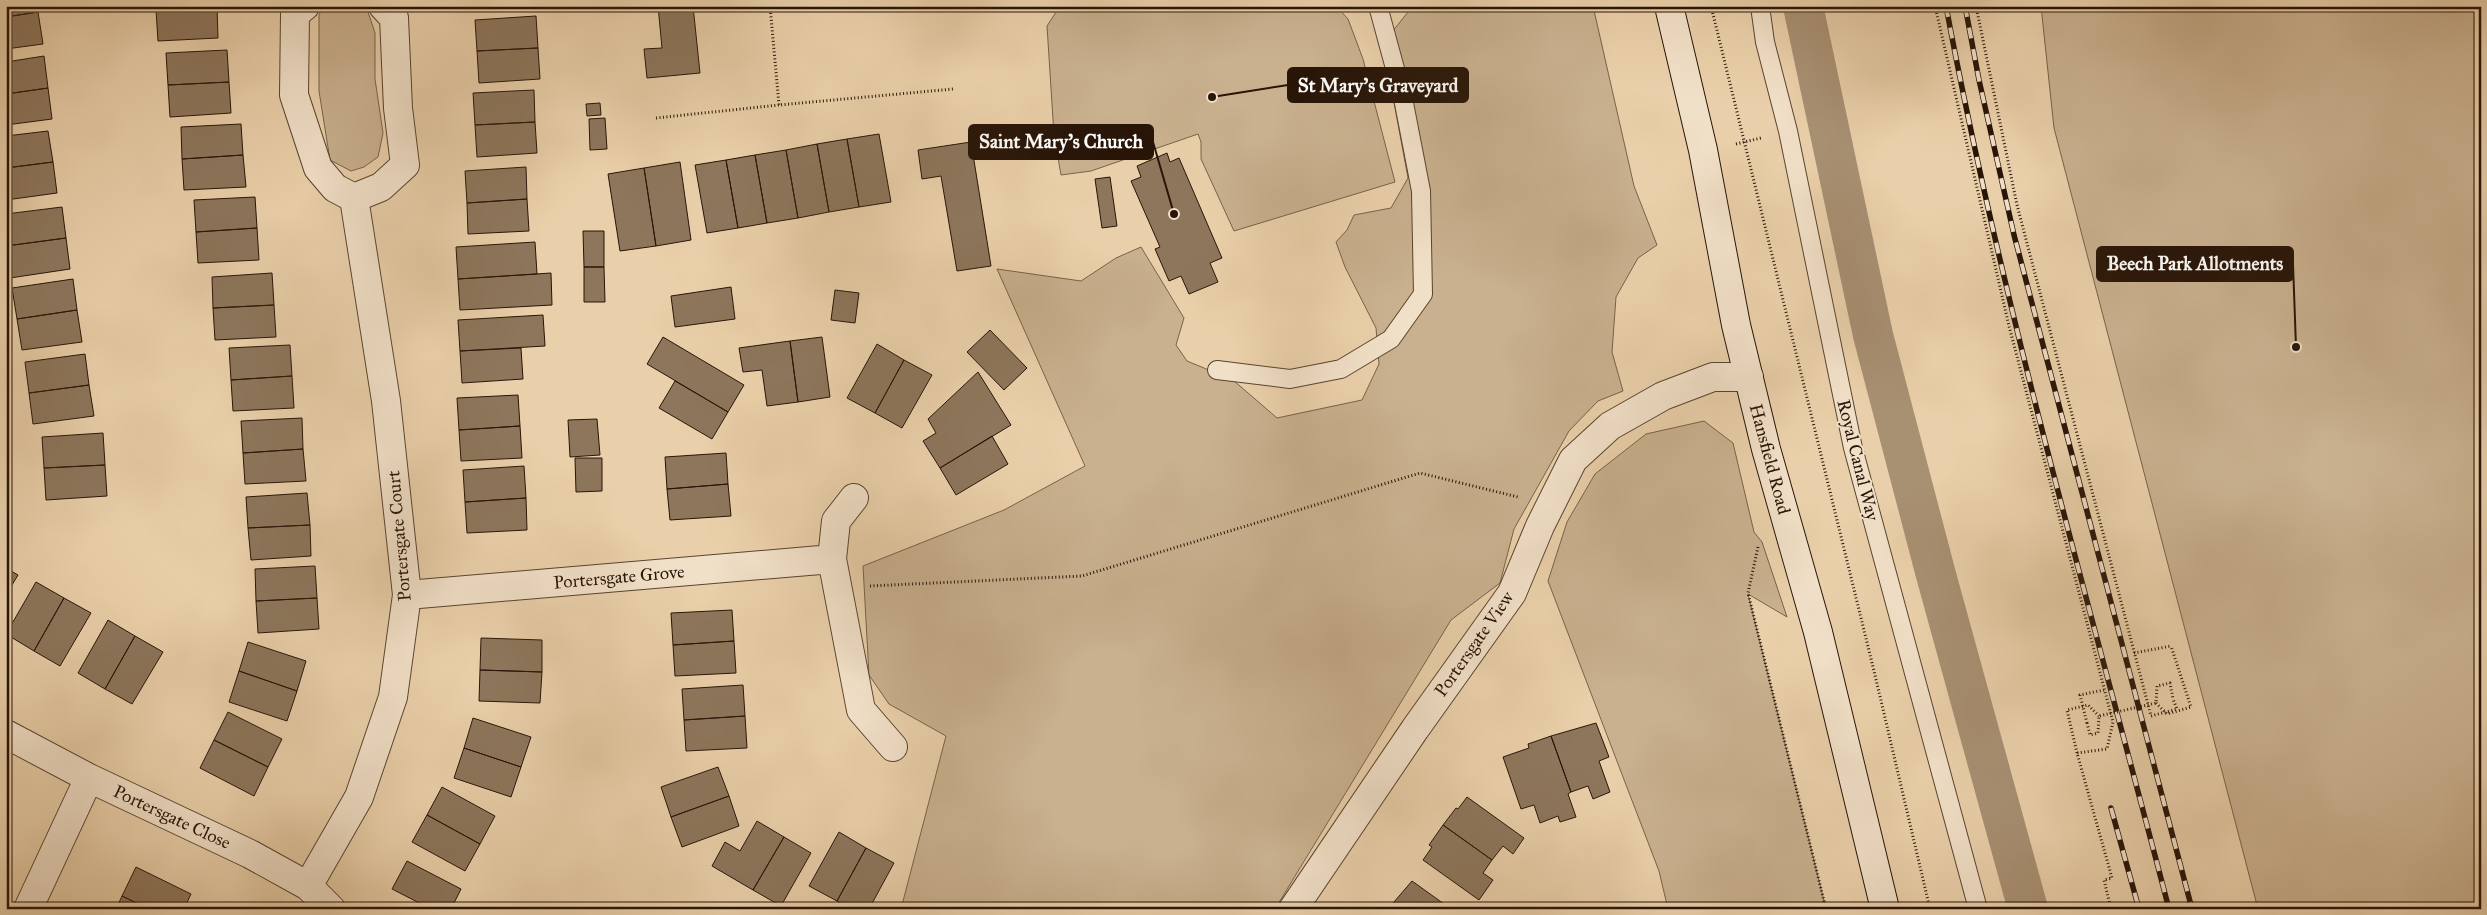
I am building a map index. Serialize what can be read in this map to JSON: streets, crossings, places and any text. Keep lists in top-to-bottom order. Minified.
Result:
{"streets":{"street":["Hansfield Road","Portersgate Court","Portersgate Grove","Portersgate View","Portersgate Close"],"lane":["Royal Canal Way"]},"crossings":[["Hansfield Road","Portersgate View"],["Portersgate Court","Portersgate Grove"],["Portersgate Court","Portersgate Close"]],"places":["St Mary's Graveyard","Saint Mary's Church","Beech Park Allotments"]}
